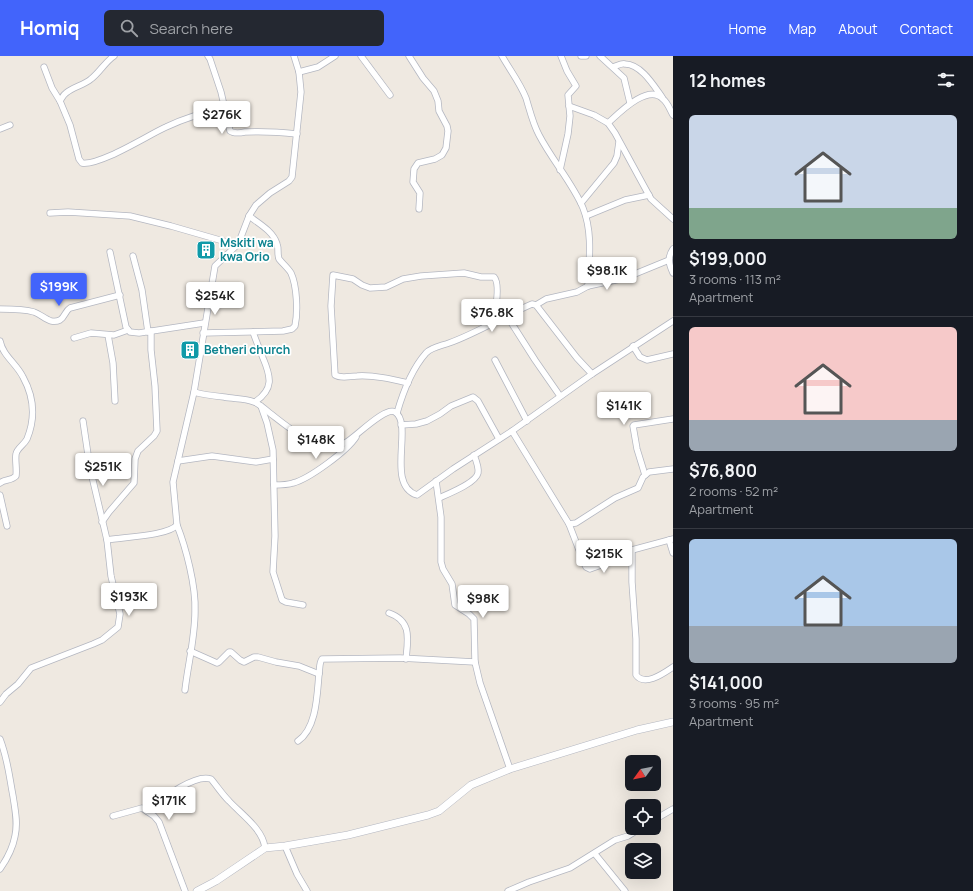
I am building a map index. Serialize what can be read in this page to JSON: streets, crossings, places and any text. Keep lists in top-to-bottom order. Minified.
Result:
{"places":{"building":["Mskiti wa kwa Orio","Betheri church"]},"north":"bottom left","page":{"header":"Homiq","search":"Search here","nav":["Home","Map","About","Contact"],"heading":"12 homes","price":["$276K","$98.1K","$199K","$254K","$76.8K","$141K","$148K","$251K","$215K","$193K","$98K","$171K"],"list":[{"name":"$199,000","note":"3 rooms · 113 m² · Apartment"},{"name":"$76,800","note":"2 rooms · 52 m² · Apartment"},{"name":"$141,000","note":"3 rooms · 95 m² · Apartment"}]}}
